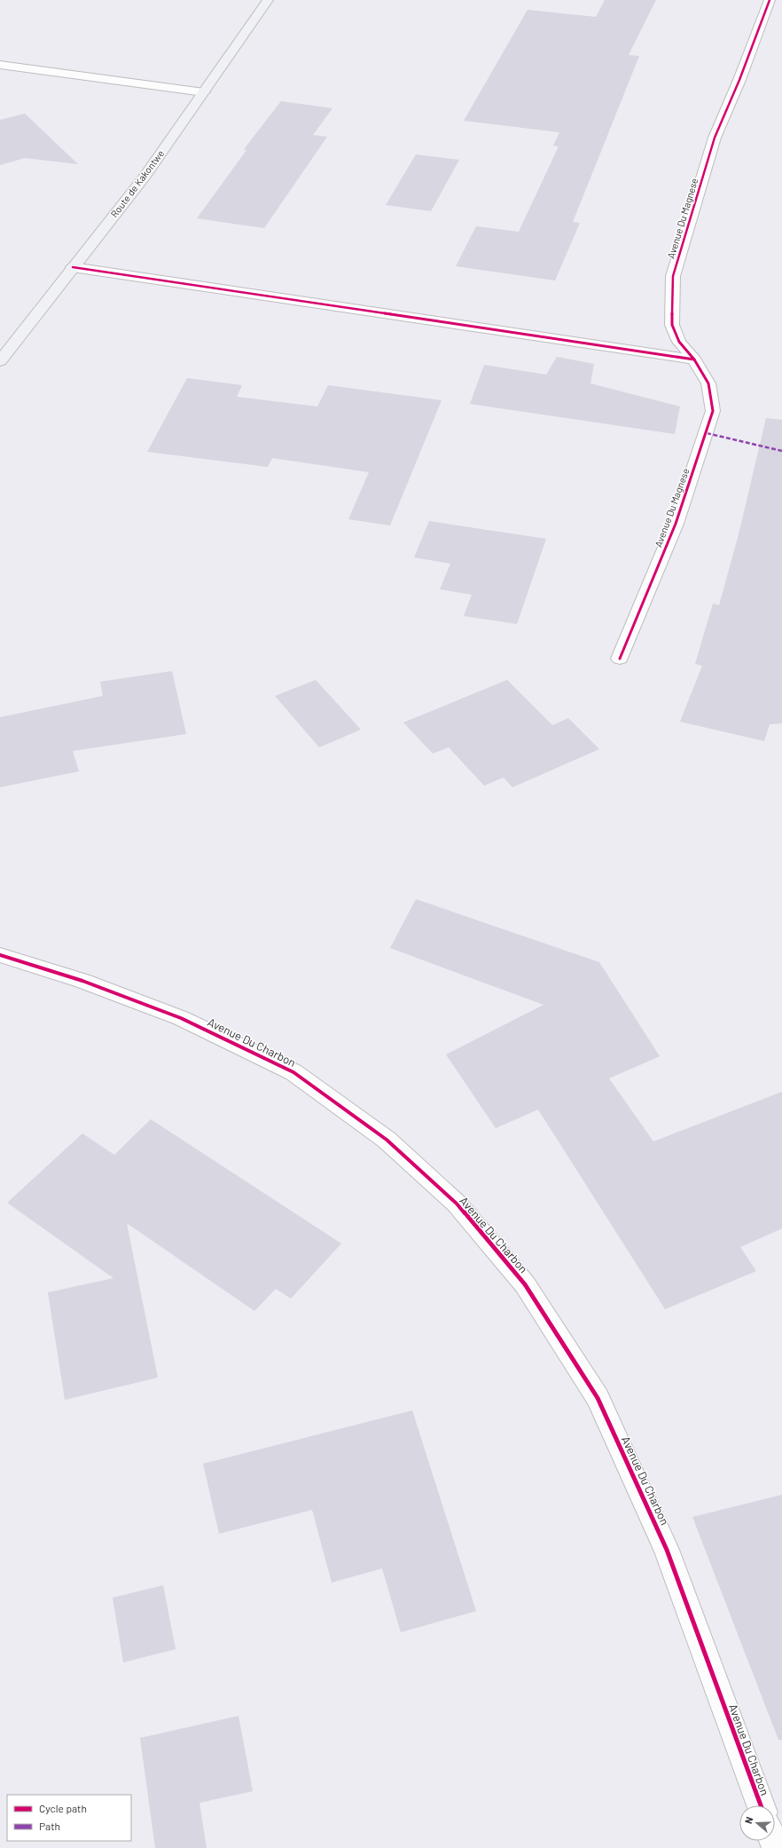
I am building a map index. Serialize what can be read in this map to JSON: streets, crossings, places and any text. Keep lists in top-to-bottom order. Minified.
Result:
{"streets":{"street":["Route de Kakontwe","Avenue Du Magnese","Avenue Du Charbon"]},"legend":["Cycle path","Path"],"north":"left"}
